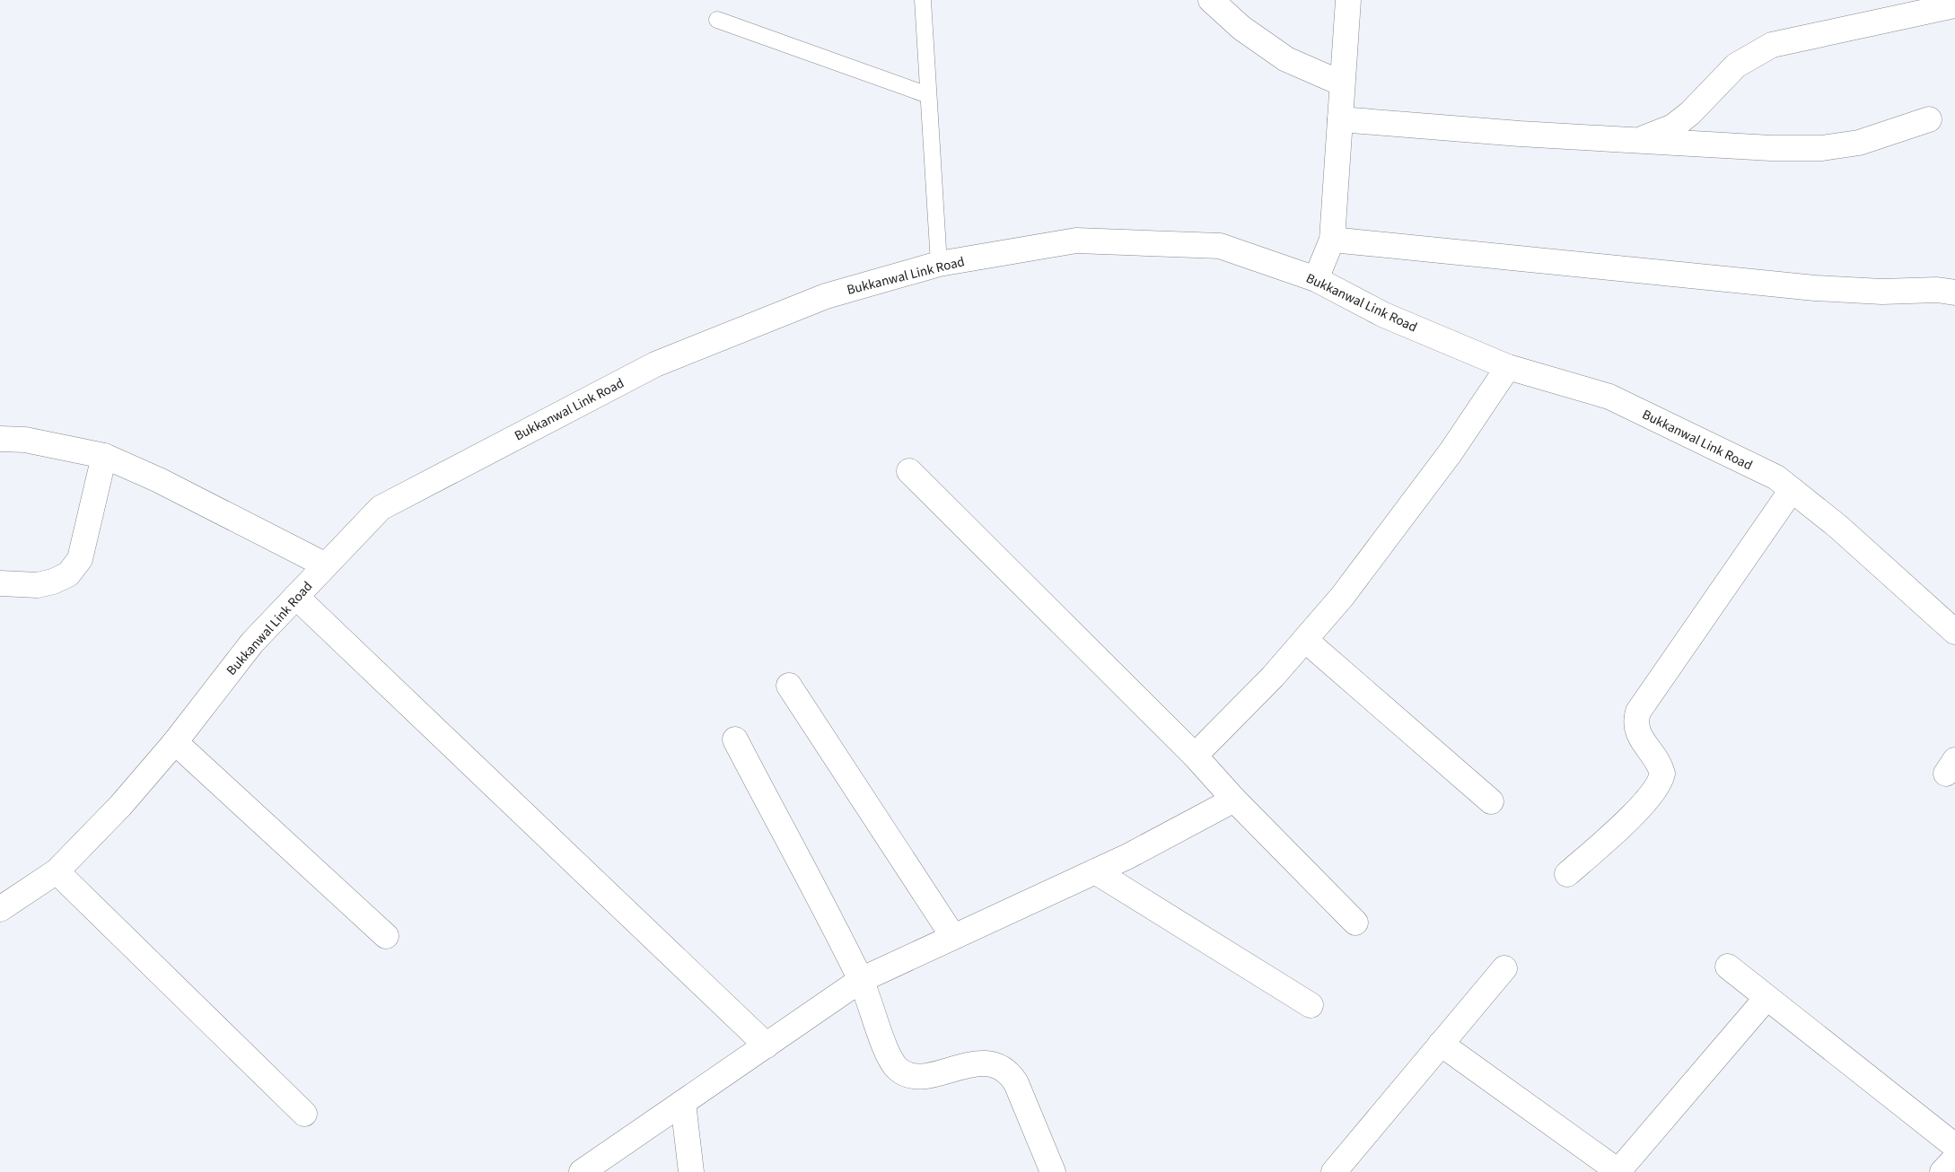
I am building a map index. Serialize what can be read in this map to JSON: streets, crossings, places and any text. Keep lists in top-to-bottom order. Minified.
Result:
{"streets":{"street":["Bukkanwal Link Road"]}}
